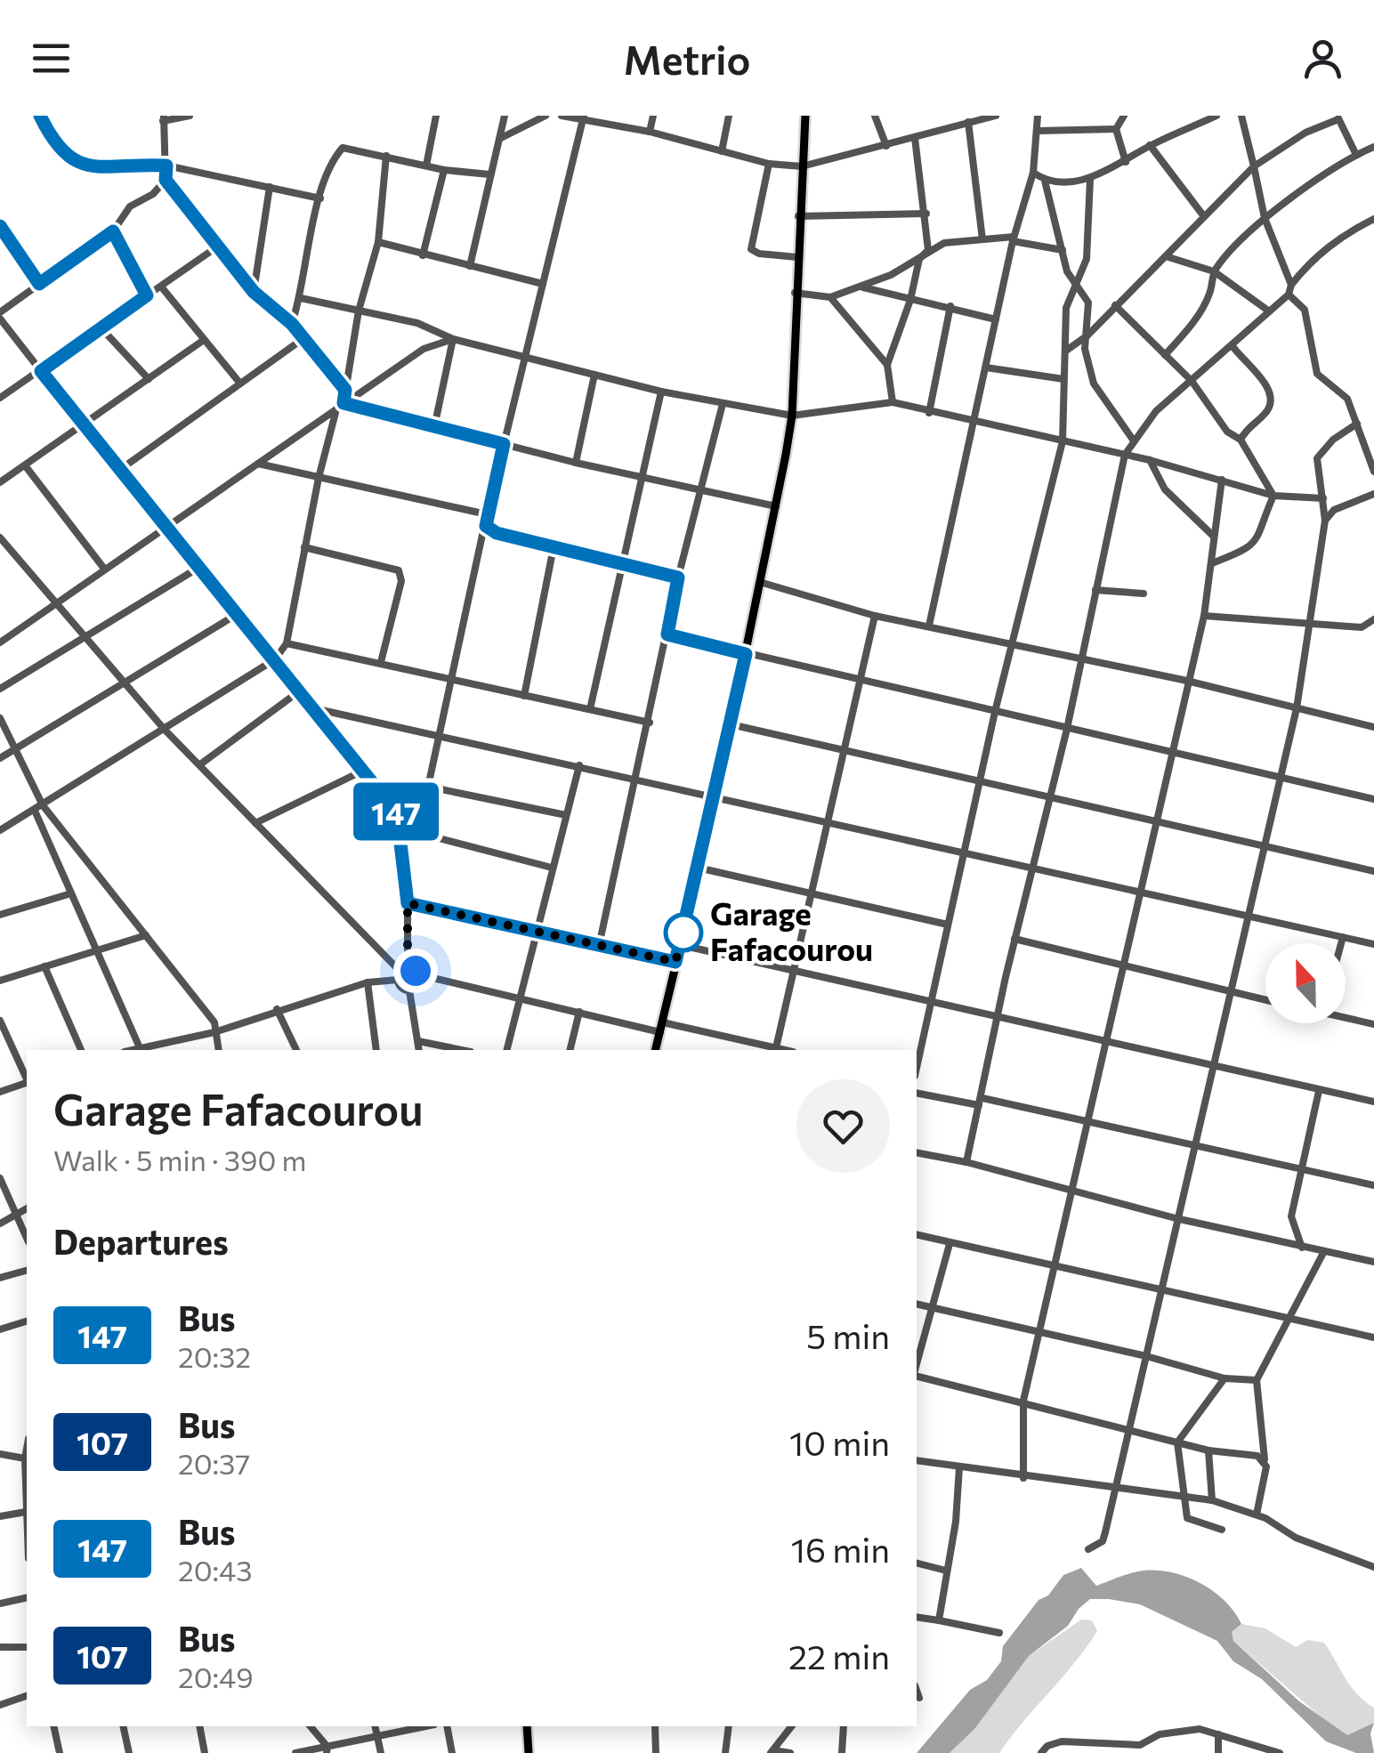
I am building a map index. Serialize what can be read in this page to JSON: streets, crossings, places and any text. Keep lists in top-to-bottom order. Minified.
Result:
{"places":["Garage Fafacourou"],"lines":["bus line 147"],"north":"top","page":{"header":"Metrio","on_map":"147","heading":[["Garage Fafacourou","Walk · 5 min · 390 m"],"Departures"],"list":[{"mark":"147","name":"Bus","note":"20:32","value":"5 min"},{"mark":"107","name":"Bus","note":"20:37","value":"10 min"},{"mark":"147","name":"Bus","note":"20:43","value":"16 min"},{"mark":"107","name":"Bus","note":"20:49","value":"22 min"}]}}
